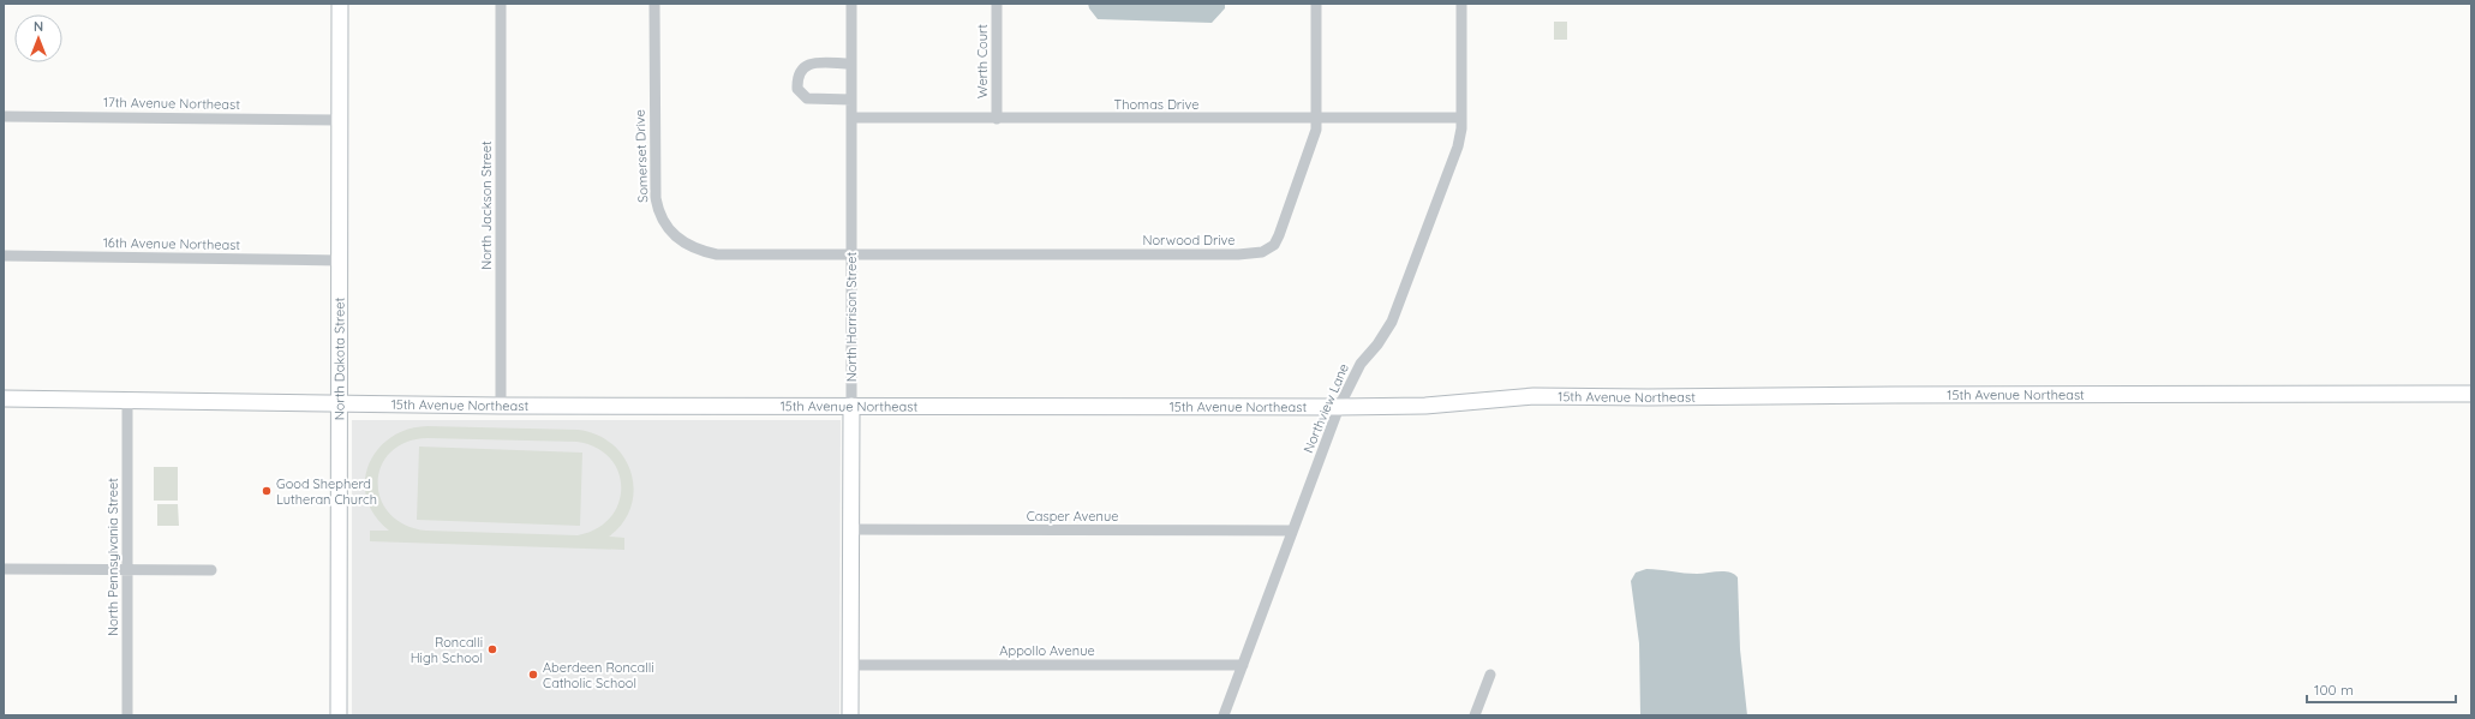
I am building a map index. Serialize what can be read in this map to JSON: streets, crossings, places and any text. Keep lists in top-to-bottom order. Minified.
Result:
{"streets":{"street":["Werth Court","17th Avenue Northeast","Thomas Drive","Somerset Drive","North Jackson Street","Norwood Drive","16th Avenue Northeast","North Harrison Street","North Dakota Street","15th Avenue Northeast","Northview Lane","Casper Avenue","North Pennsylvania Street","Appollo Avenue"]},"crossings":[["Werth Court","Thomas Drive"],["17th Avenue Northeast","North Dakota Street"],["Thomas Drive","Norwood Drive"],["Thomas Drive","North Harrison Street"],["Thomas Drive","Northview Lane"],["Somerset Drive","Norwood Drive"],["Somerset Drive","North Harrison Street"],["North Jackson Street","15th Avenue Northeast"],["Norwood Drive","North Harrison Street"],["16th Avenue Northeast","North Dakota Street"],["North Harrison Street","15th Avenue Northeast"],["North Harrison Street","Casper Avenue"],["North Harrison Street","Appollo Avenue"],["North Dakota Street","15th Avenue Northeast"],["15th Avenue Northeast","Northview Lane"],["15th Avenue Northeast","North Pennsylvania Street"],["Northview Lane","Casper Avenue"],["Northview Lane","Appollo Avenue"]],"places":["Good Shepherd Lutheran Church","Roncalli High School","Aberdeen Roncalli Catholic School"],"scale_bar":"100 m","north":"top"}
